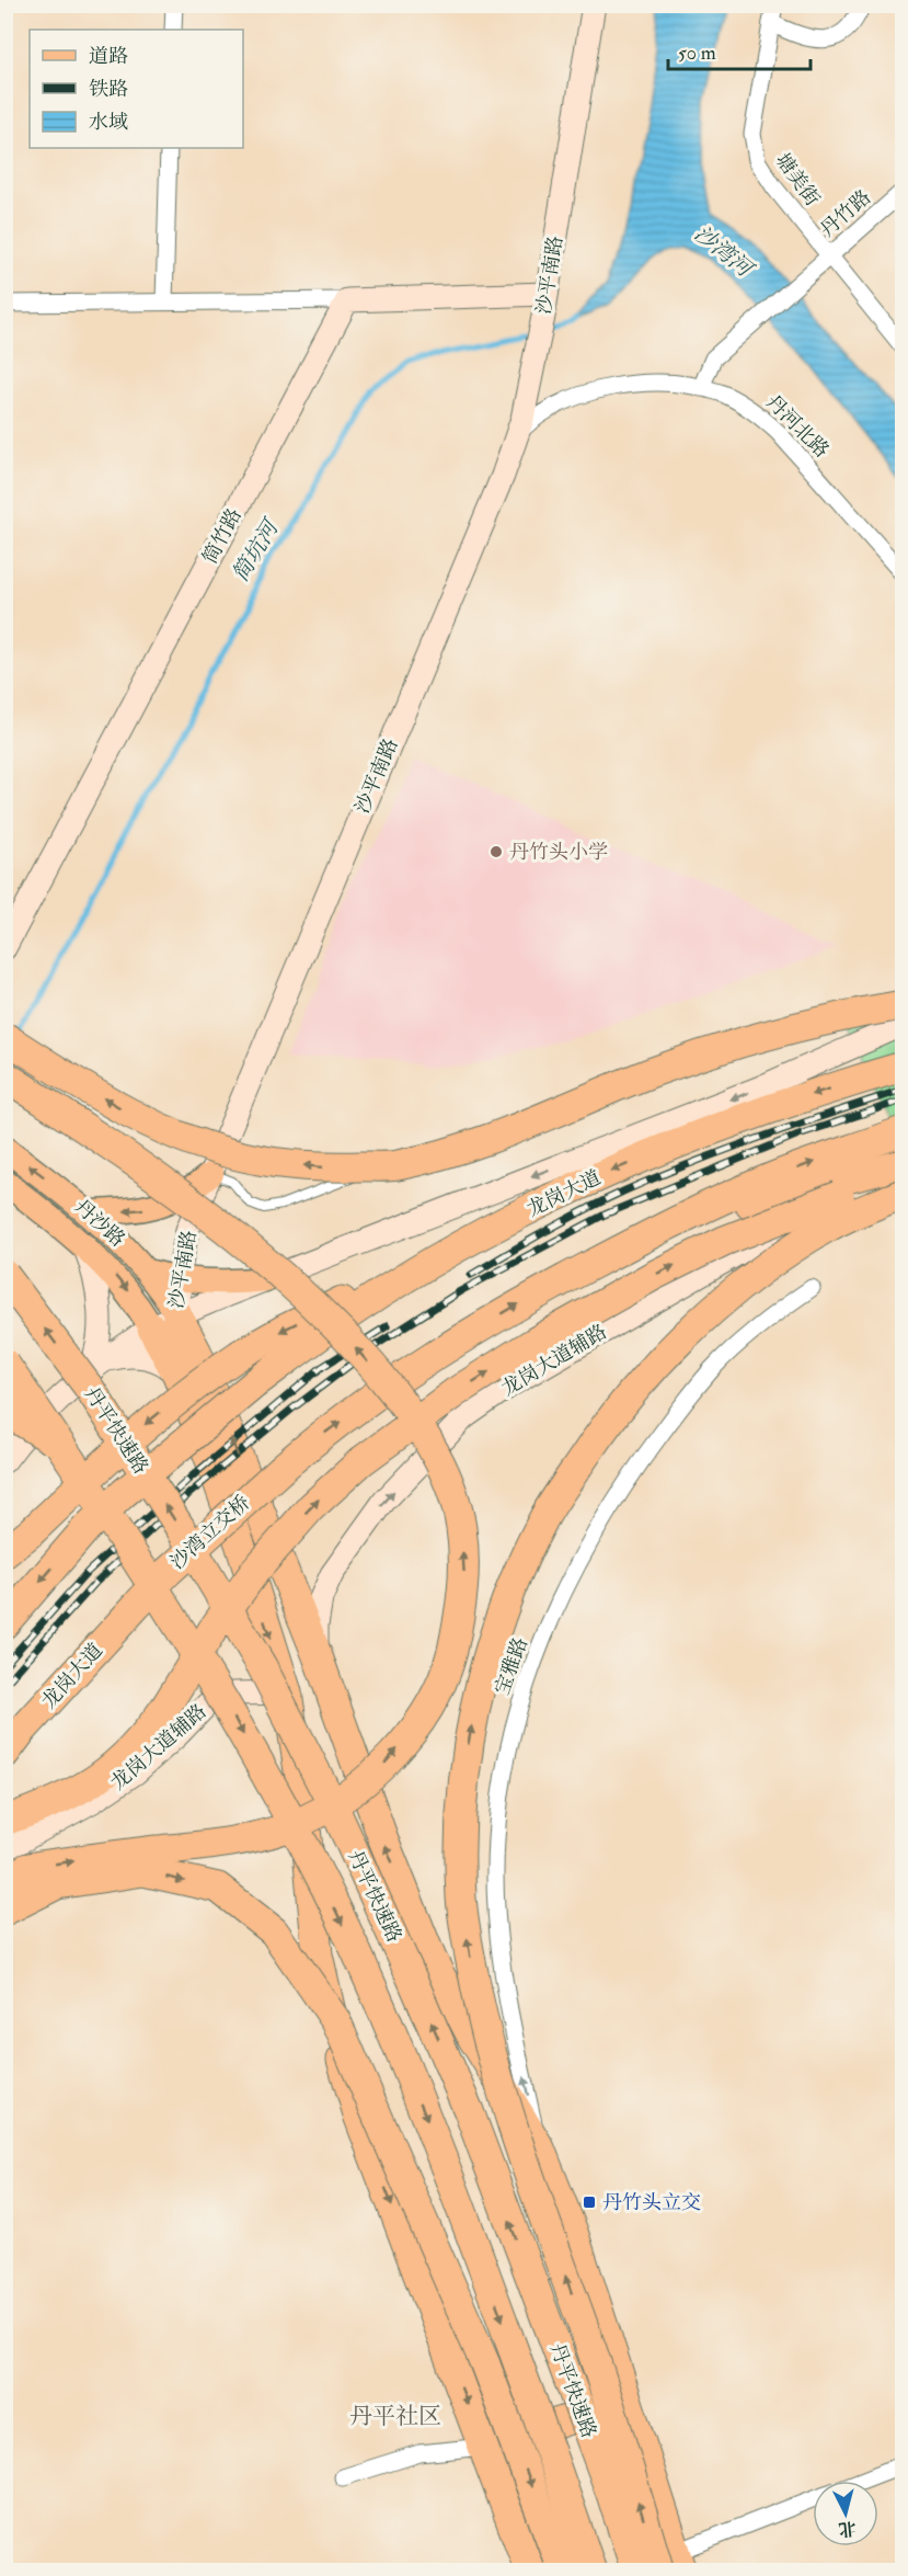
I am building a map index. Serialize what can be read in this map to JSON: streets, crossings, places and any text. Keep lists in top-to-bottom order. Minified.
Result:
{"streets":{"highway":["龙岗大道","丹平快速路","沙湾立交桥"],"main road":["沙平南路","简竹路","丹沙路","龙岗大道辅路"],"street":["塘美街","丹竹路","丹河北路","宝雅路"]},"crossings":[["塘美街","丹竹路"],["丹竹路","丹河北路"],["沙平南路","丹河北路"],["沙平南路","丹沙路"],["龙岗大道","沙湾立交桥"]],"districts":["丹平社区"],"water":["沙湾河","简坑河"],"places":{"other":["丹竹头小学"],"transit":["丹竹头立交"]},"legend":["道路","铁路","水域"],"scale_bar":"50 m","north":"bottom"}
